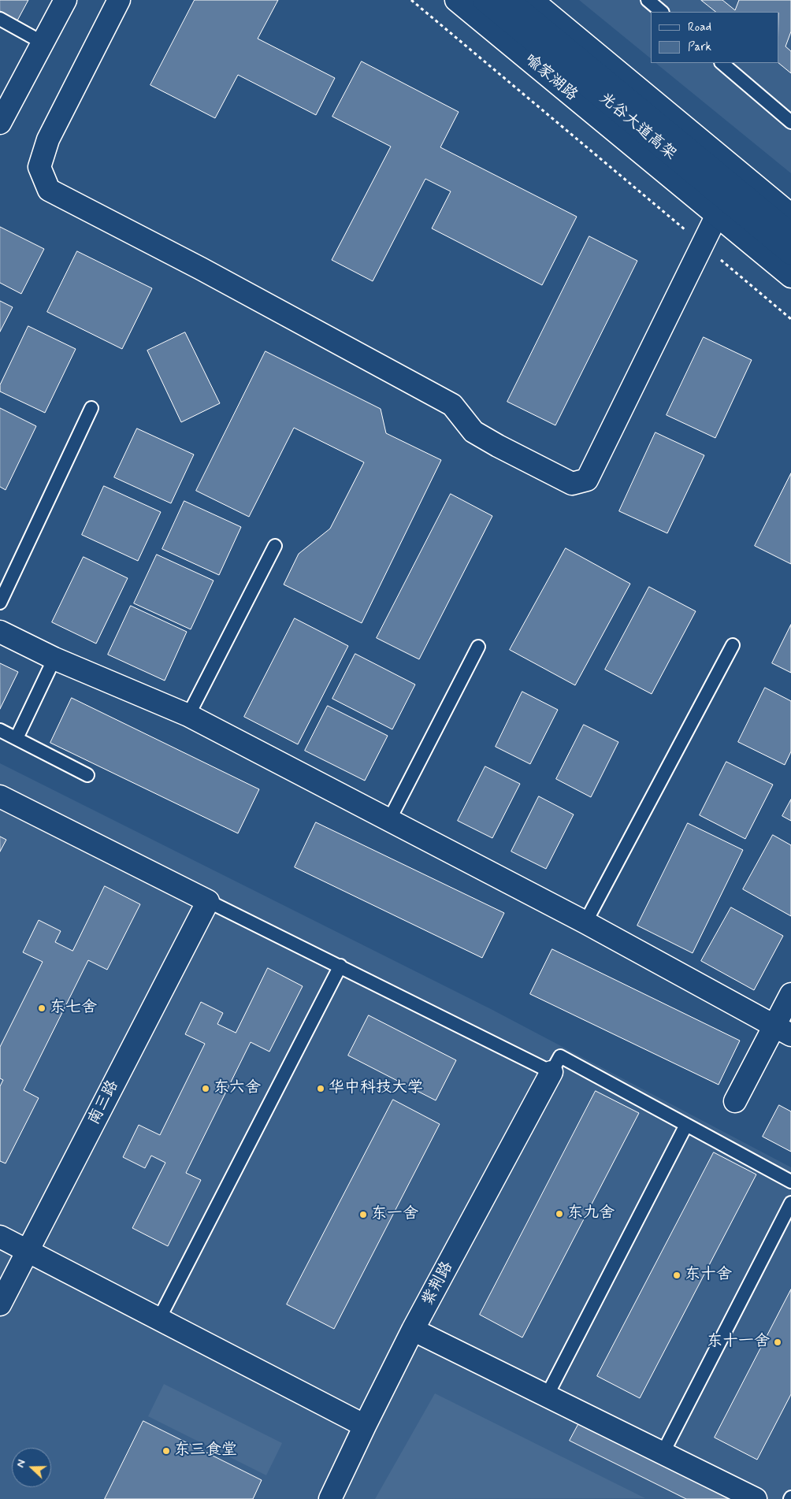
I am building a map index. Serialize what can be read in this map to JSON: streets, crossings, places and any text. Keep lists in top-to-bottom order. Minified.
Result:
{"streets":{"main road":["喻家湖路","光谷大道高架","南三路","紫荆路"]},"places":["东七舍","东六舍","华中科技大学","东九舍","东一舍","东十舍","东十一舍","东三食堂"],"legend":["Road","Park"],"north":"left"}
